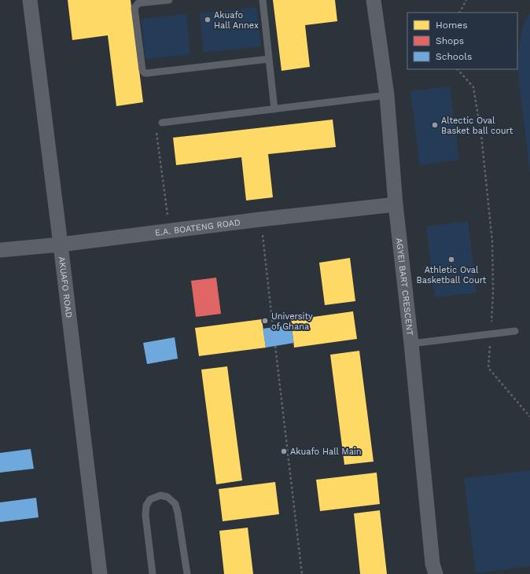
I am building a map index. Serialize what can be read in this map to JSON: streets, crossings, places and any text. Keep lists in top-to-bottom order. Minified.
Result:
{"streets":{"street":["E.A. BOATENG ROAD","AKUAFO ROAD","AGYEI BART CRESCENT"]},"crossings":[["E.A. BOATENG ROAD","AKUAFO ROAD"],["E.A. BOATENG ROAD","AGYEI BART CRESCENT"]],"places":["Akuafo Hall Annex","Altectic Oval Basket ball court","Athletic Oval Basketball Court","University of Ghana","Akuafo Hall Main"],"legend":["Homes","Shops","Schools"]}
